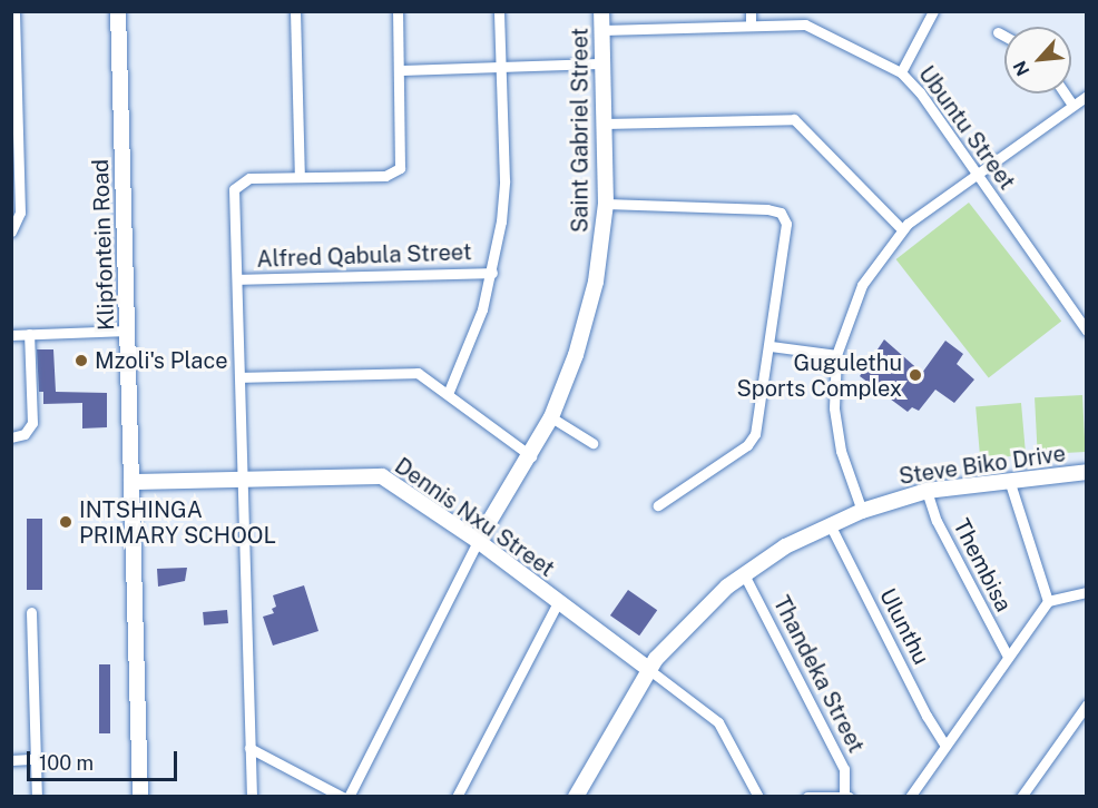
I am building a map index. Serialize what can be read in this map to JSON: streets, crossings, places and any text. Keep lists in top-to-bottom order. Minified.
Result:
{"streets":{"main road":["Saint Gabriel Street","Klipfontein Road","Steve Biko Drive","Dennis Nxu Street"],"street":["Ubuntu Street","Alfred Qabula Street","Thembisa","Ulunthu","Thandeka Street"]},"crossings":[["Ubuntu Street","Saint Gabriel Street"],["Saint Gabriel Street","Dennis Nxu Street"],["Klipfontein Road","Dennis Nxu Street"],["Steve Biko Drive","Dennis Nxu Street"],["Steve Biko Drive","Thembisa"],["Steve Biko Drive","Ulunthu"],["Steve Biko Drive","Thandeka Street"]],"places":["Mzoli's Place","Gugulethu Sports Complex","INTSHINGA PRIMARY SCHOOL"],"scale_bar":"100 m","north":"bottom left"}
